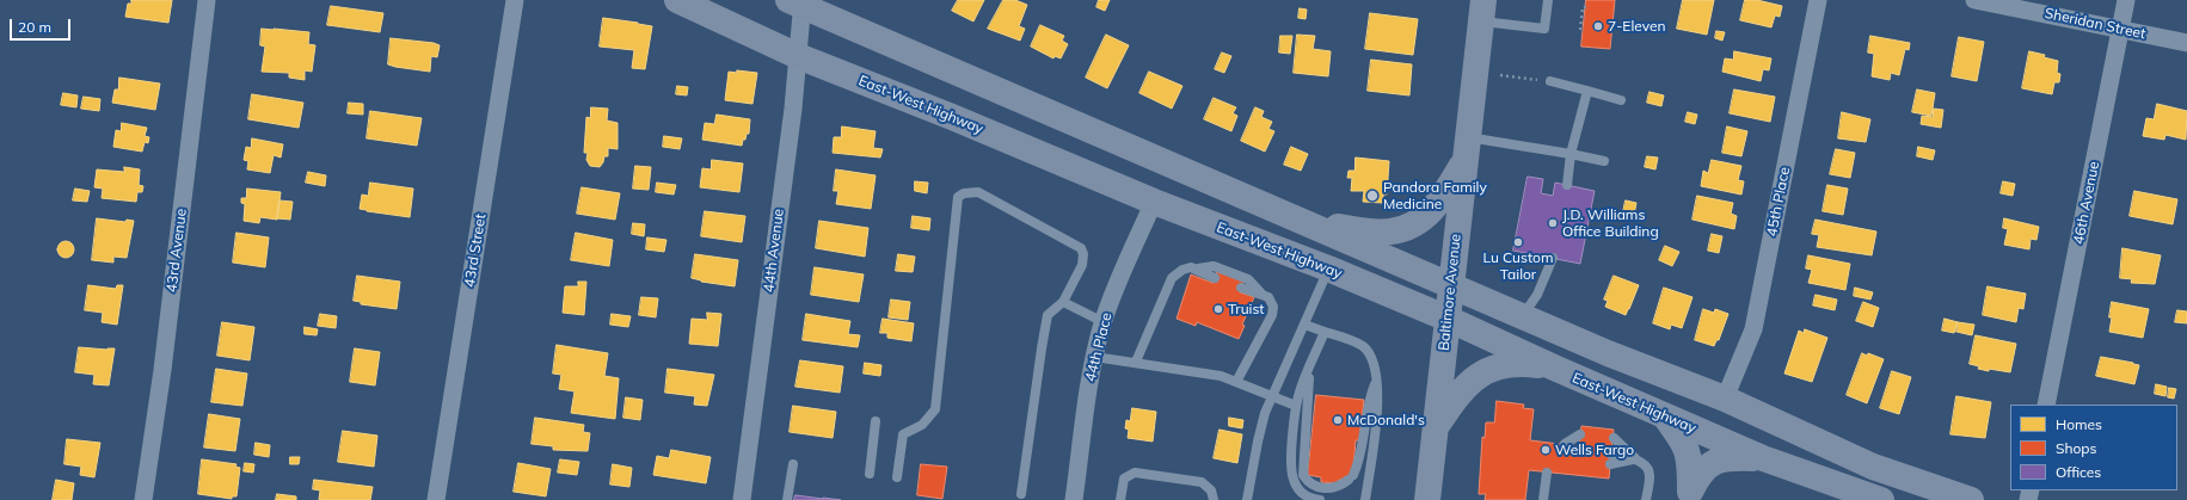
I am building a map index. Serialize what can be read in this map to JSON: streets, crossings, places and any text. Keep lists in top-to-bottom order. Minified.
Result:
{"streets":{"main road":["East-West Highway","Baltimore Avenue"],"street":["Sheridan Street","45th Place","46th Avenue","43rd Avenue","43rd Street","44th Avenue","44th Place"]},"crossings":[["Sheridan Street","46th Avenue"],["East-West Highway","44th Avenue"],["East-West Highway","Baltimore Avenue"],["East-West Highway","44th Place"]],"places":["7-Eleven","Pandora Family Medicine","J.D. Williams Office Building","Lu Custom Tailor","Truist","McDonald's","Wells Fargo"],"legend":["Homes","Shops","Offices"],"scale_bar":"20 m"}
